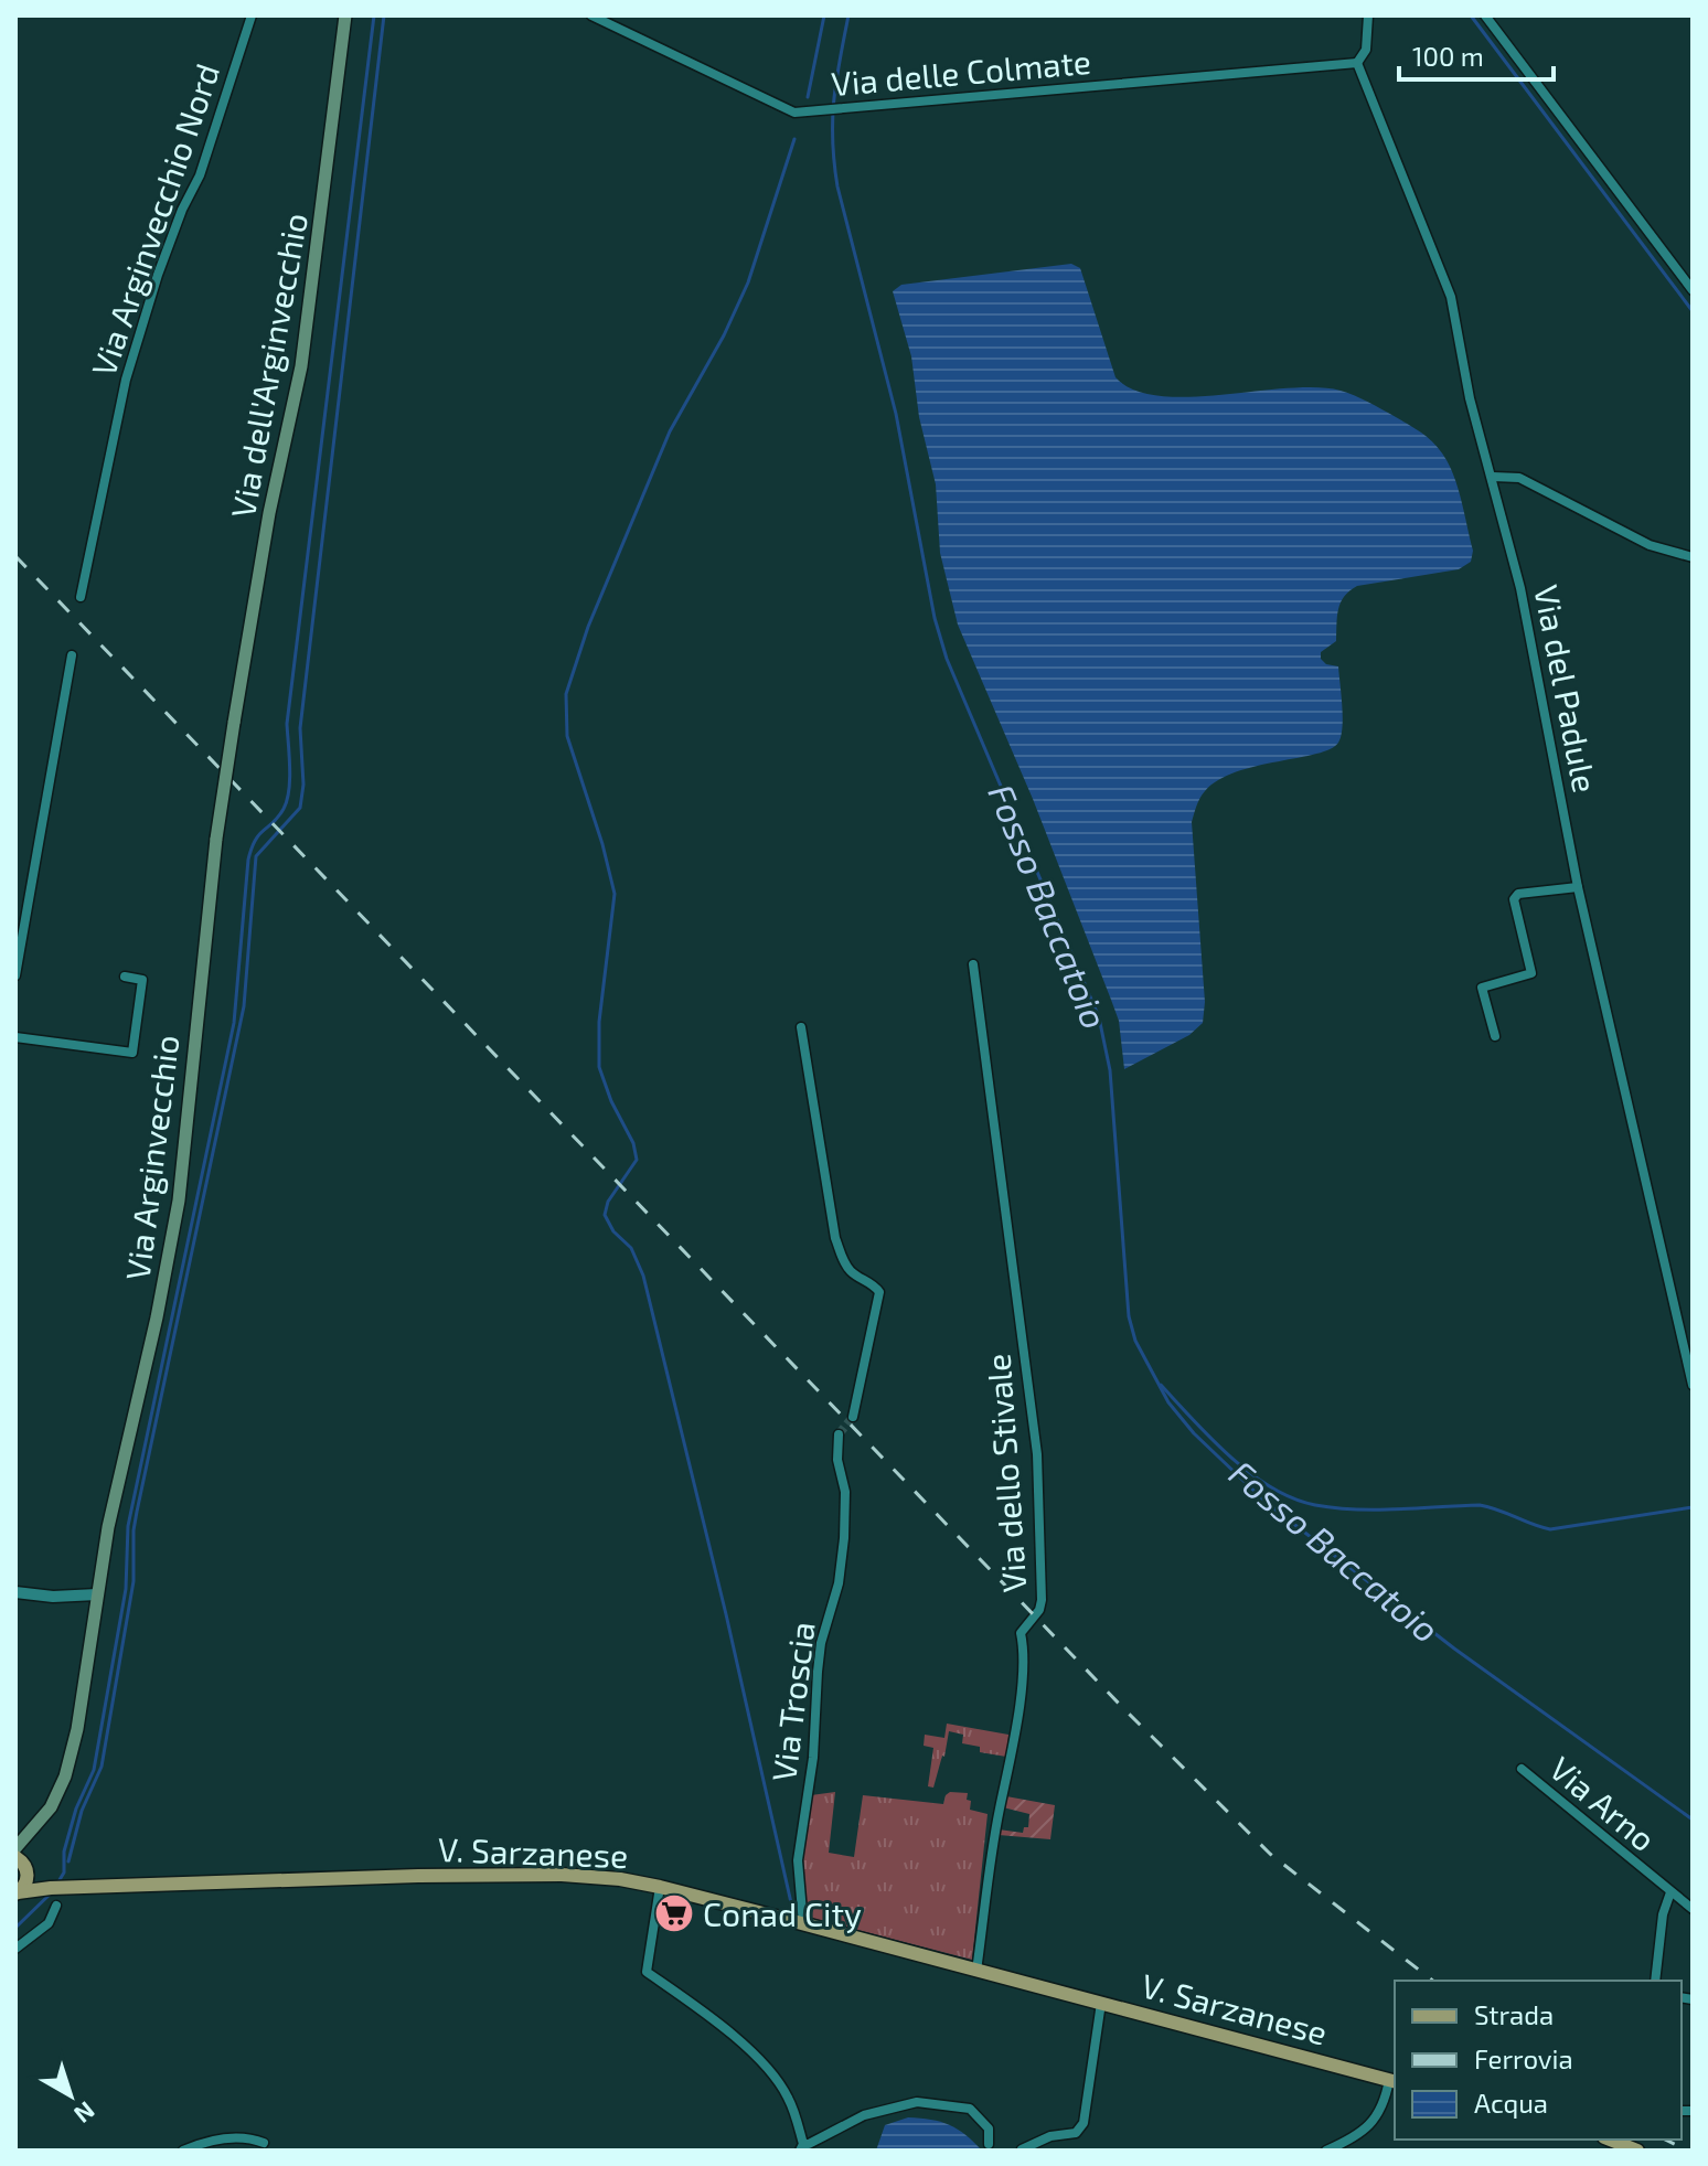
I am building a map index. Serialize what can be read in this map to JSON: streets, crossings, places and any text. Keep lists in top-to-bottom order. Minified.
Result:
{"streets":{"main road":["Via dell'Arginvecchio","Via Arginvecchio","V. Sarzanese"],"street":["Via delle Colmate","Via Arginvecchio Nord","Via del Padule","Via dello Stivale","Via Troscia","Via Arno"]},"crossings":[["Via delle Colmate","Via del Padule"],["Via dell'Arginvecchio","Via Arginvecchio"],["Via dello Stivale","V. Sarzanese"],["Via Troscia","V. Sarzanese"]],"water":["Fosso Baccatoio"],"places":{"supermarket":["Conad City"]},"legend":["Strada","Ferrovia","Acqua"],"scale_bar":"100 m","north":"bottom right"}
